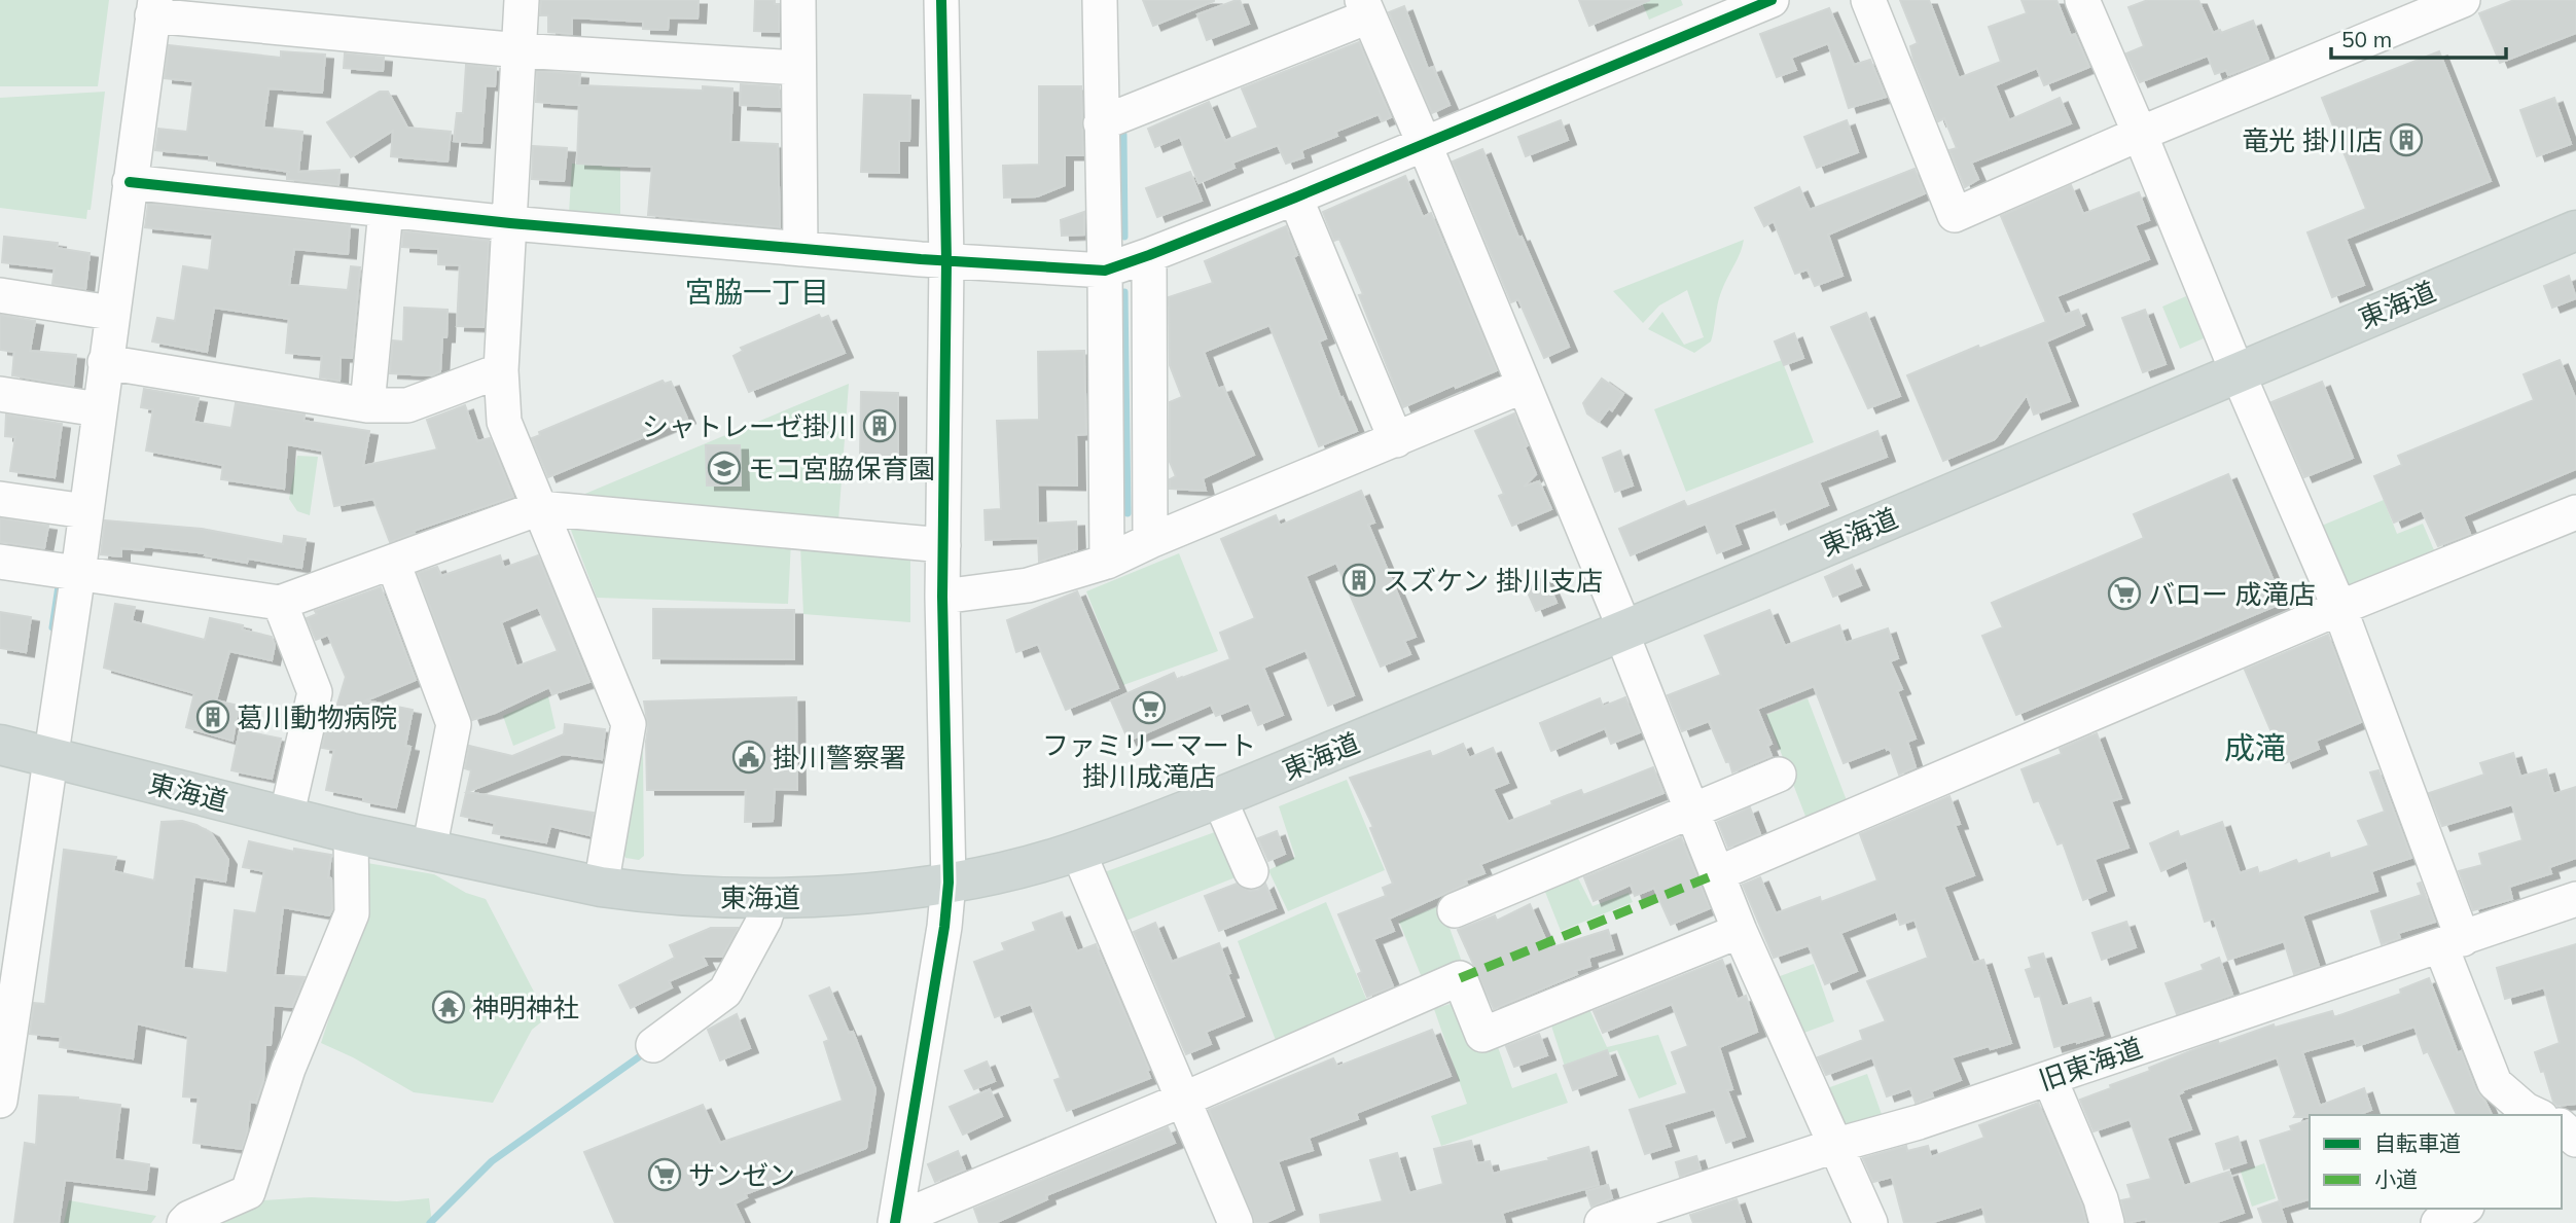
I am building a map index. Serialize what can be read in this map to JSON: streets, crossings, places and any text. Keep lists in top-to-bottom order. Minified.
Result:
{"streets":{"main road":["東海道"],"street":["旧東海道"]},"districts":["宮脇一丁目","成滝"],"places":{"building":["竜光 掛川店","シャトレーゼ掛川","スズケン 掛川支店","葛川動物病院"],"school or university":["モコ宮脇保育園"],"supermarket":["バロー 成滝店","ファミリーマート 掛川成滝店","サンゼン"],"public building":["掛川警察署"],"temple":["神明神社"]},"legend":["自転車道","小道"],"scale_bar":"50 m"}
